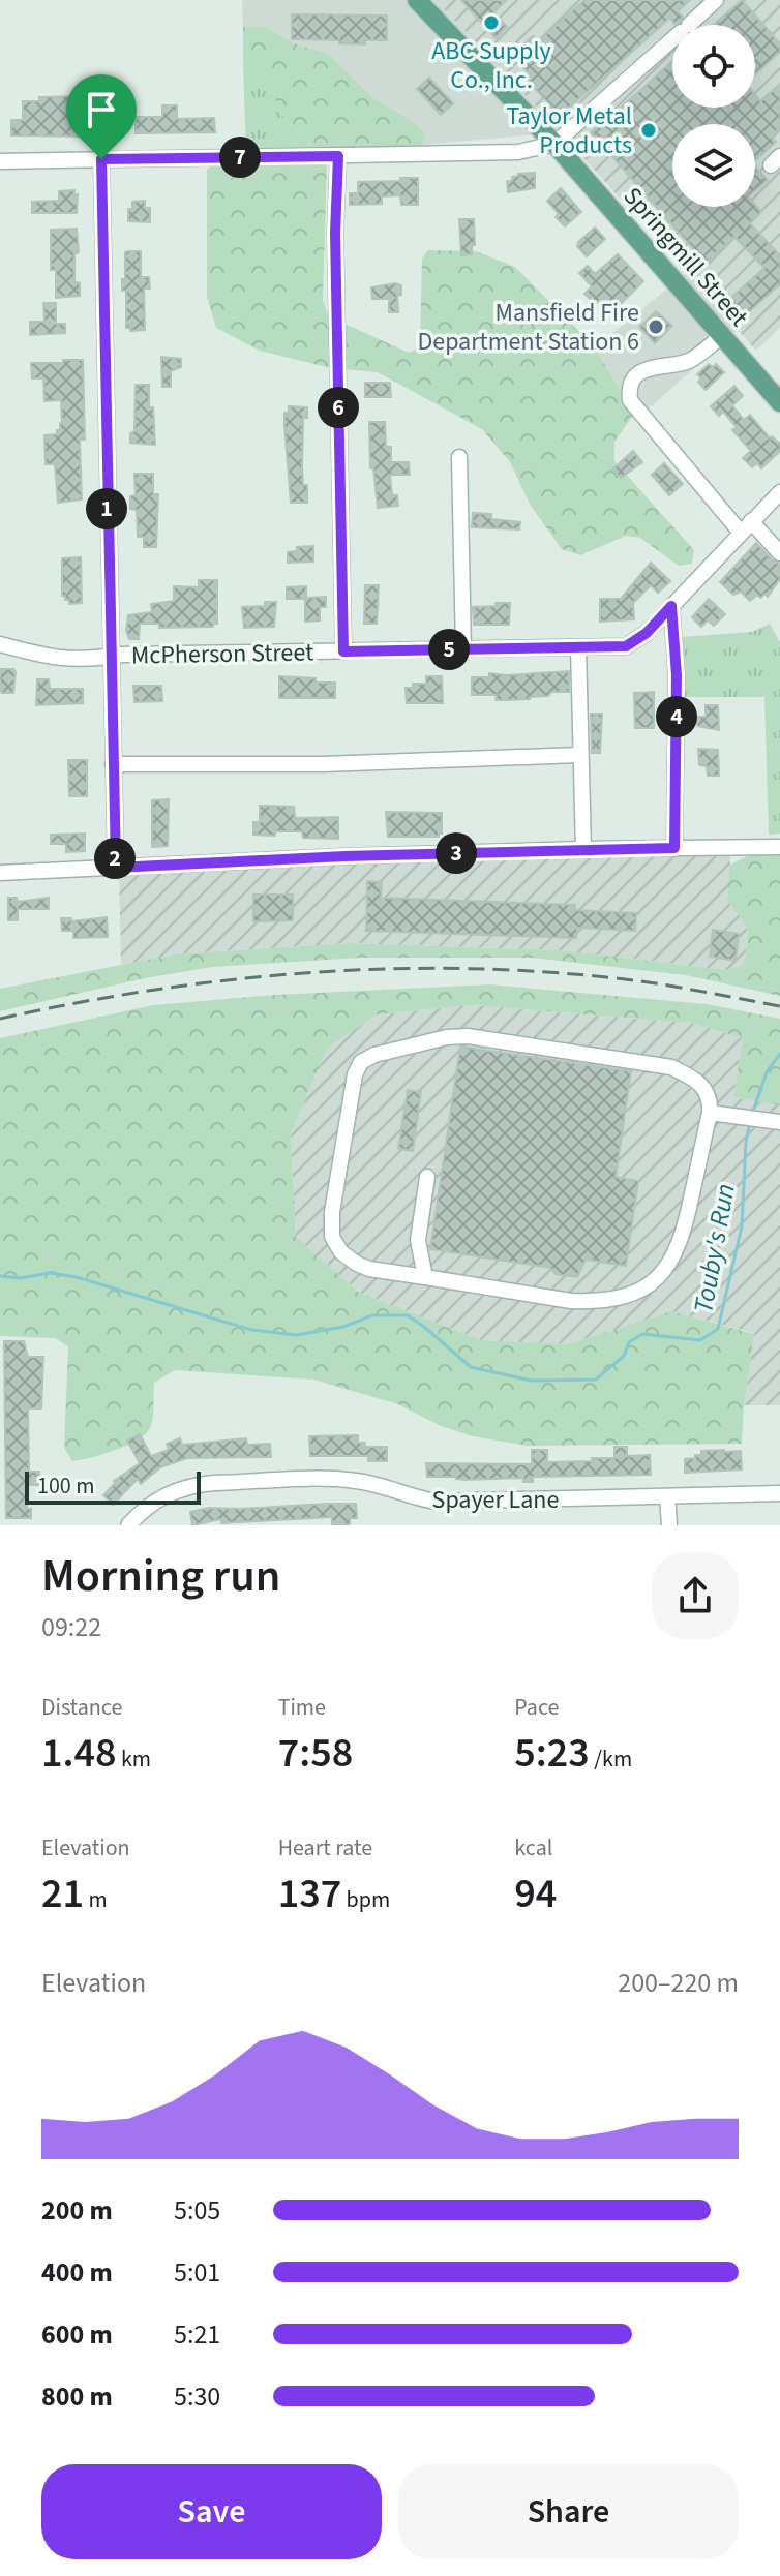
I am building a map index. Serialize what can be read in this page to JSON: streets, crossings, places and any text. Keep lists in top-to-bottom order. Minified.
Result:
{"streets":{"main road":["Springmill Street"],"street":["McPherson Street","Spayer Lane"]},"water":["Touby's Run"],"places":["ABC Supply Co., Inc.","Taylor Metal Products","Mansfield Fire Department Station 6"],"scale_bar":"100 m","page":{"pins":["7","6","1","5","4","3","2"],"scale":"100 m","heading":["Morning run","09:22"],"stats":[["Distance","1.48 km"],["Time","7:58"],["Pace","5:23 /km"],["Elevation","21 m"],["Heart rate","137 bpm"],["kcal","94"]],"chart":["Elevation","200–220 m"],"list":[{"name":"200 m","note":"5:05"},{"name":"400 m","note":"5:01"},{"name":"600 m","note":"5:21"},{"name":"800 m","note":"5:30"}],"buttons":["Save","Share"]}}
